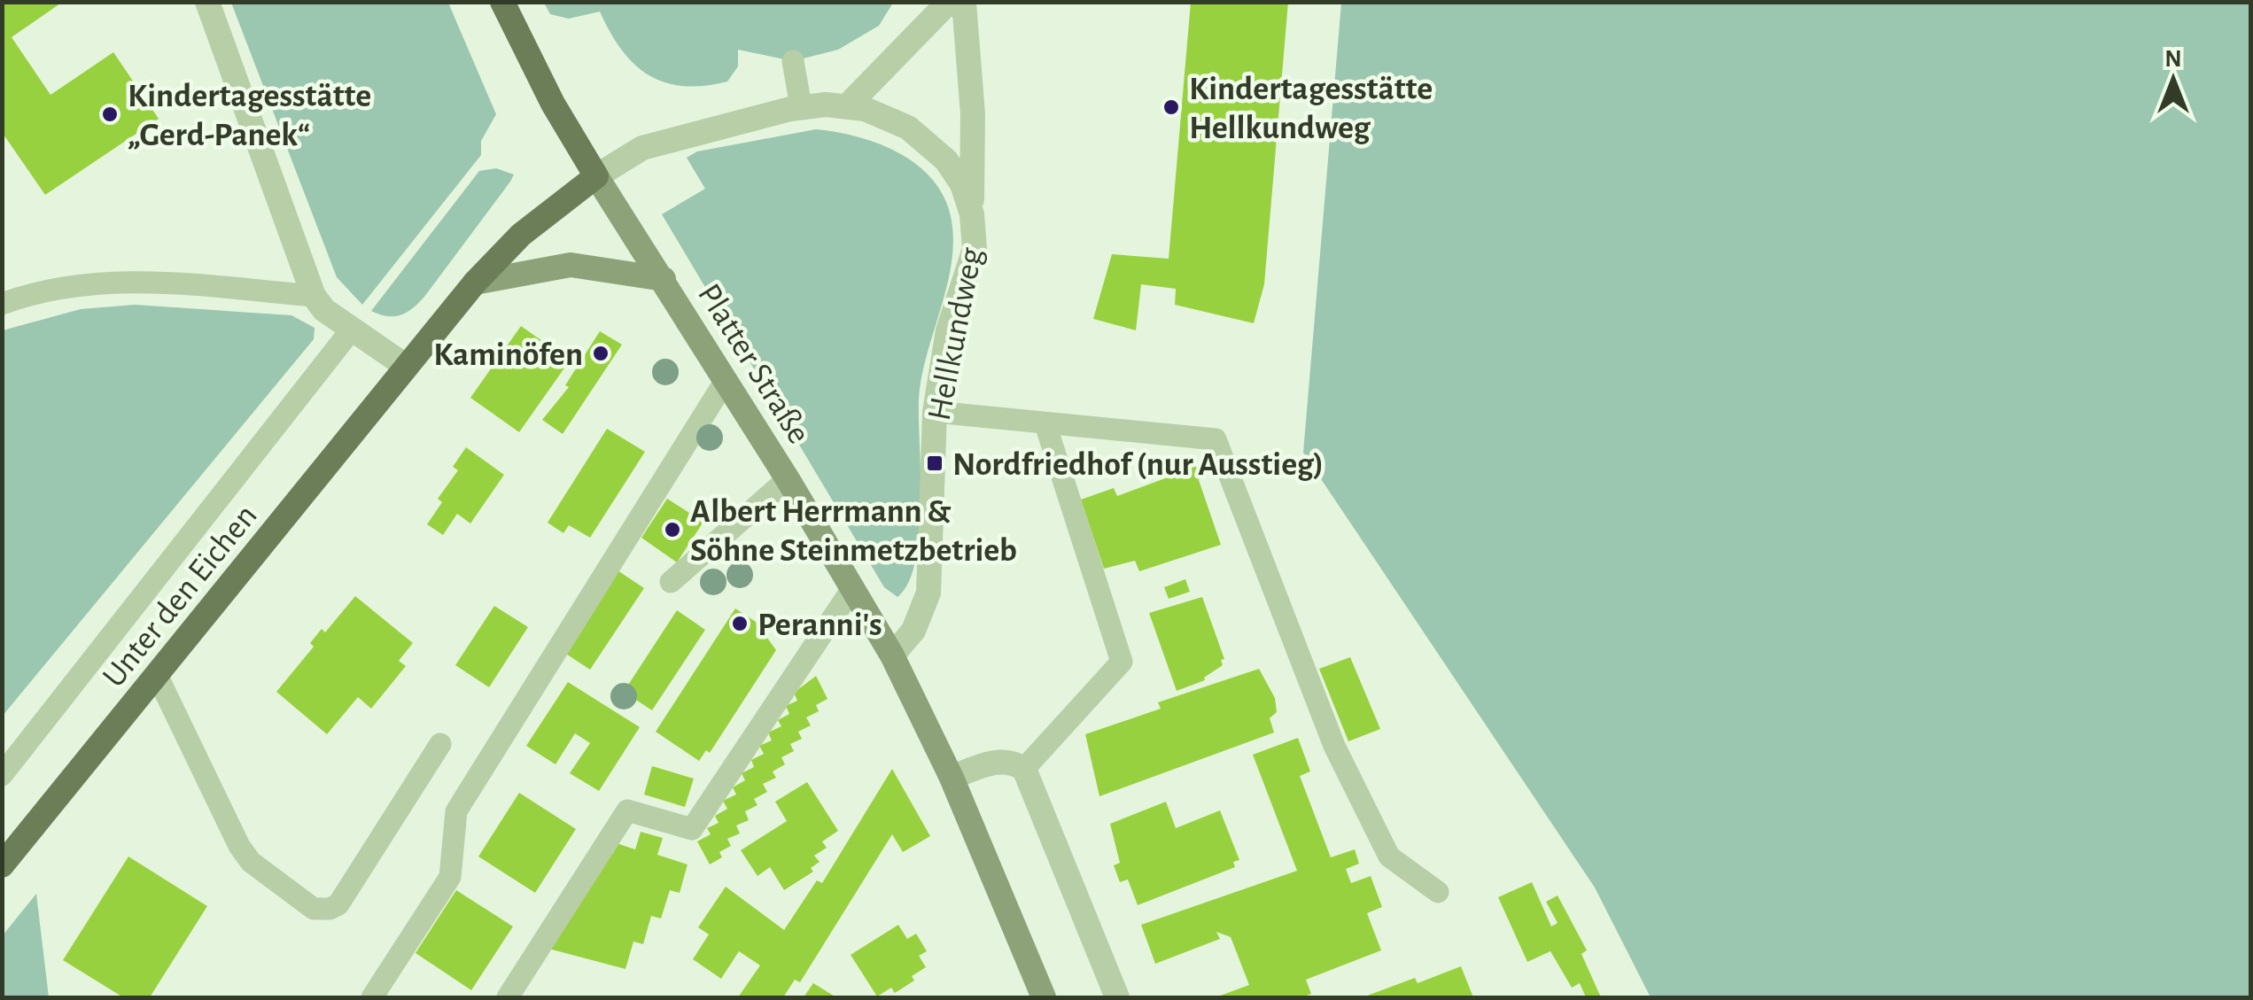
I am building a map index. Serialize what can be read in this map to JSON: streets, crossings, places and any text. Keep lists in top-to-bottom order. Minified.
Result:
{"streets":{"main road":["Platter Straße","Unter den Eichen"],"street":["Hellkundweg"]},"crossings":[["Hellkundweg","Platter Straße"],["Hellkundweg","Unter den Eichen"],["Platter Straße","Unter den Eichen"]],"places":{"other":["Kindertagesstätte Hellkundweg","Kindertagesstätte „Gerd-Panek“","Kaminöfen","Albert Herrmann & Söhne Steinmetzbetrieb","Peranni's"],"transit":["Nordfriedhof (nur Ausstieg)"]},"north":"top"}
